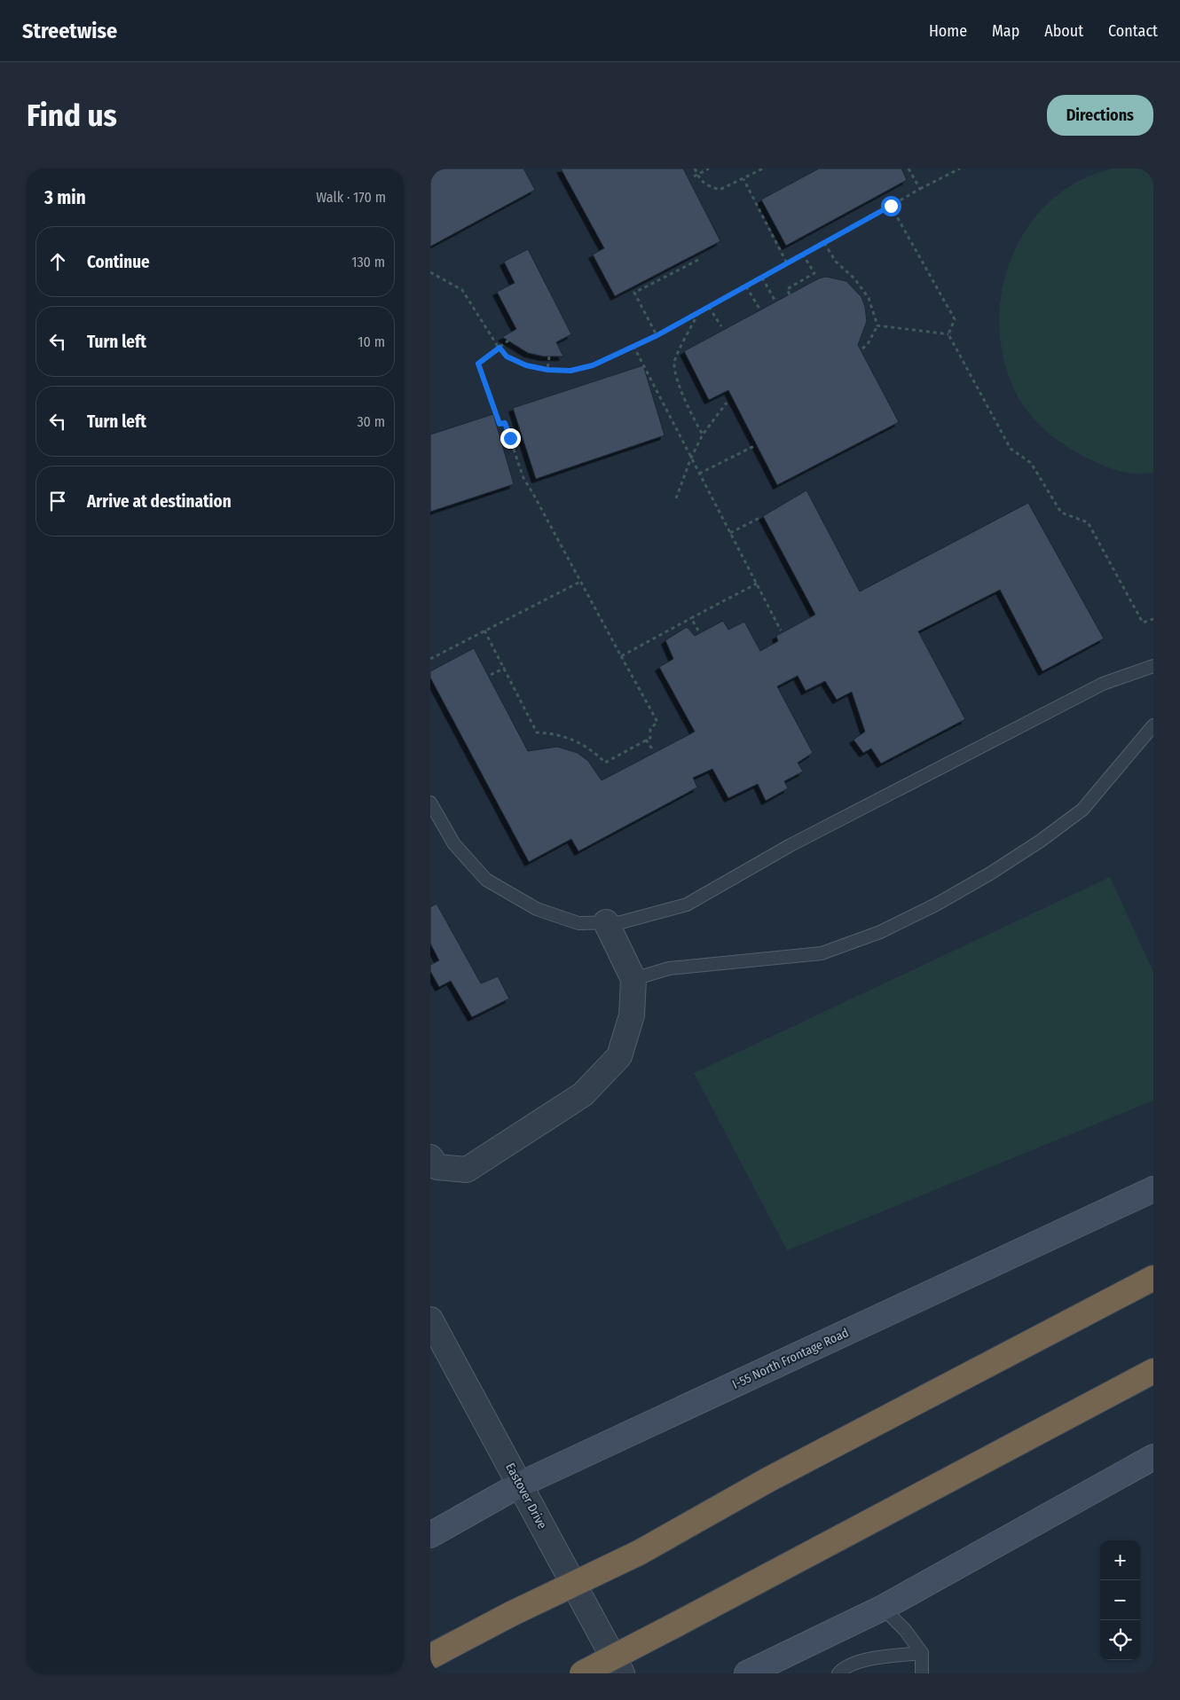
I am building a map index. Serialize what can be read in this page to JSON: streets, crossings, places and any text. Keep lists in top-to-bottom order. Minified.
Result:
{"streets":{"street":["I-55 North Frontage Road","Eastover Drive"]},"crossings":[["I-55 North Frontage Road","Eastover Drive"]],"page":{"header":"Streetwise","nav":["Home","Map","About","Contact"],"buttons":"Directions","title":"Find us","heading":["3 min","Walk · 170 m"],"list":[["Continue","130 m"],["Turn left","10 m"],["Turn left","30 m"],"Arrive at destination"],"map_buttons":["+","−"]}}
